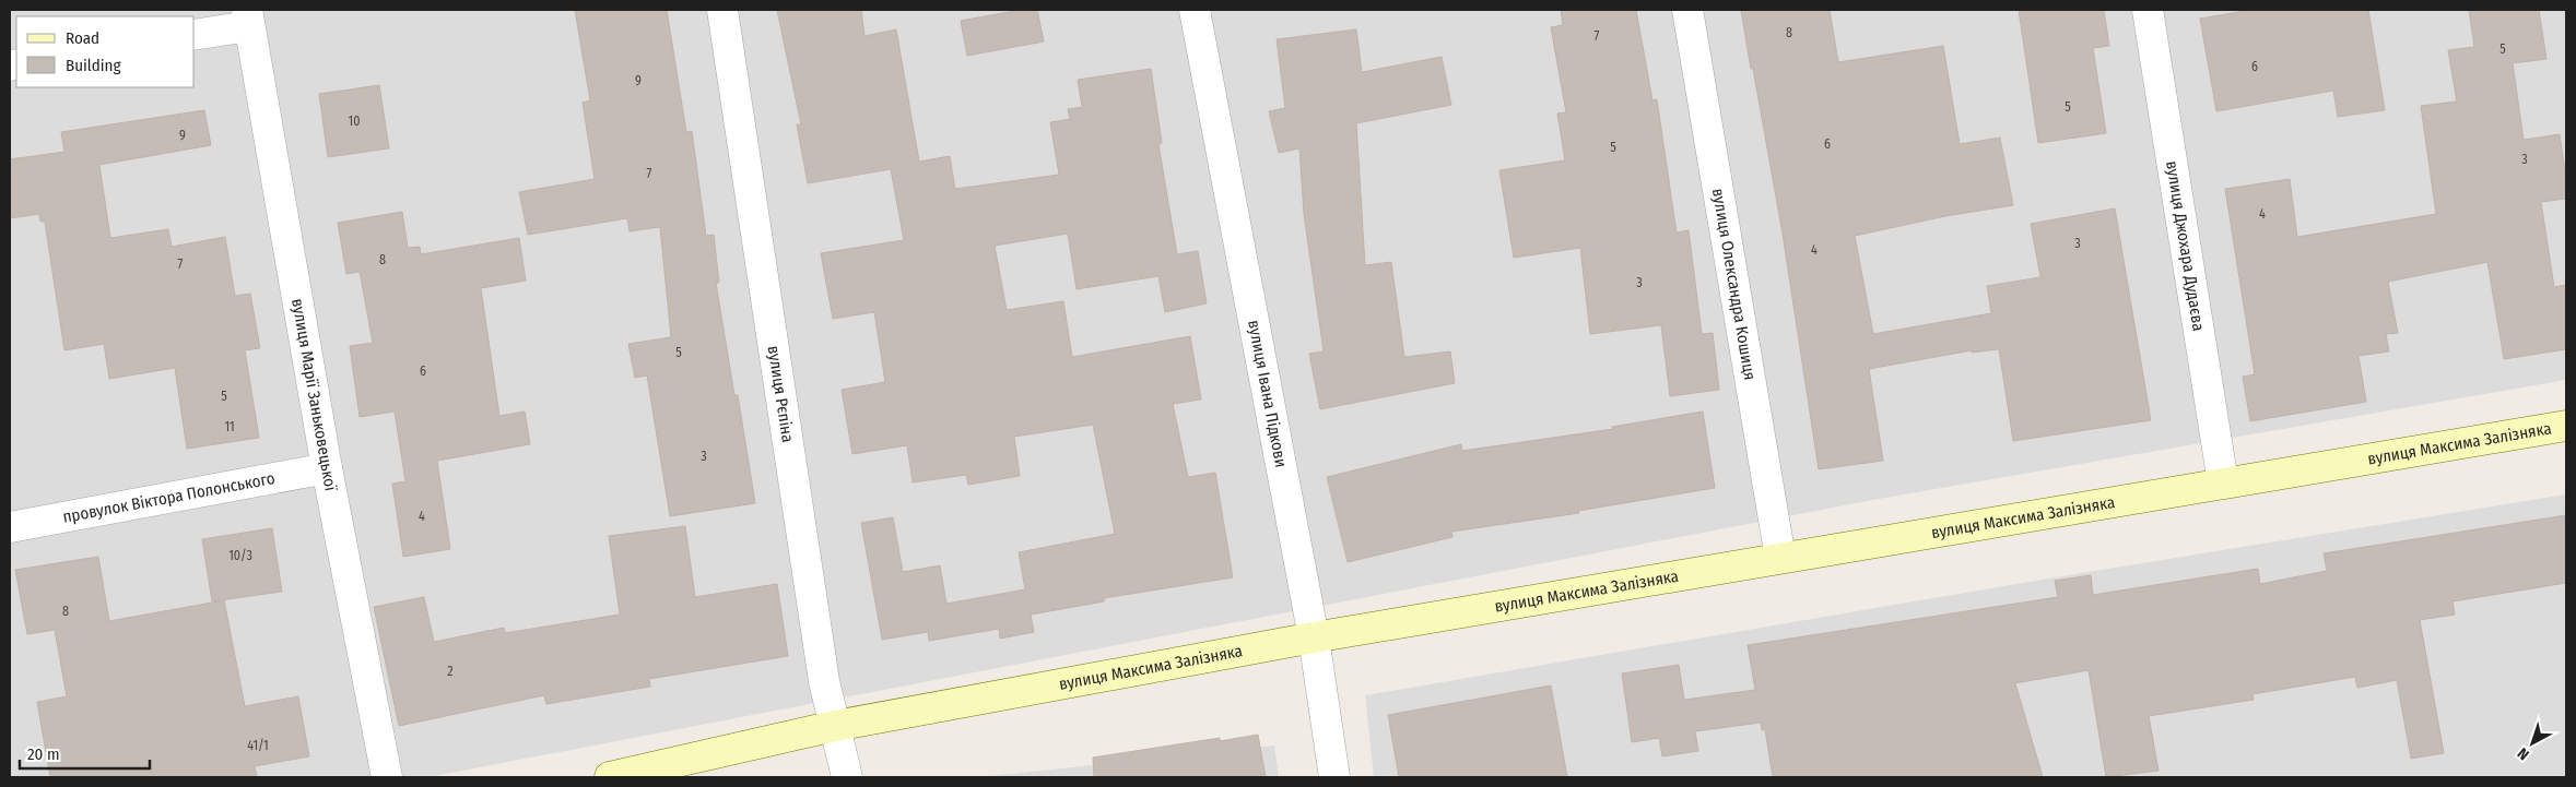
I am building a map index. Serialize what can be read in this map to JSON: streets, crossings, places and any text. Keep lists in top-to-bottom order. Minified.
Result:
{"streets":{"main road":["вулиця Максима Залізняка"],"street":["вулиця Джохара Дудаєва","вулиця Олександра Кошиця","вулиця Івана Підкови","вулиця Марії Заньковецької","вулиця Рєпіна","провулок Віктора Полонського"]},"crossings":[["вулиця Джохара Дудаєва","вулиця Максима Залізняка"],["вулиця Олександра Кошиця","вулиця Максима Залізняка"],["вулиця Івана Підкови","вулиця Максима Залізняка"],["вулиця Марії Заньковецької","провулок Віктора Полонського"],["вулиця Рєпіна","вулиця Максима Залізняка"]],"house_numbers":["8","7","5","6","9","5","10","9","6","5","3","7","4","3","4","8","7","3","5","6","5","11","3","4","10/3","8","2","41/1"],"legend":["Road","Building"],"scale_bar":"20 m","north":"bottom left"}
